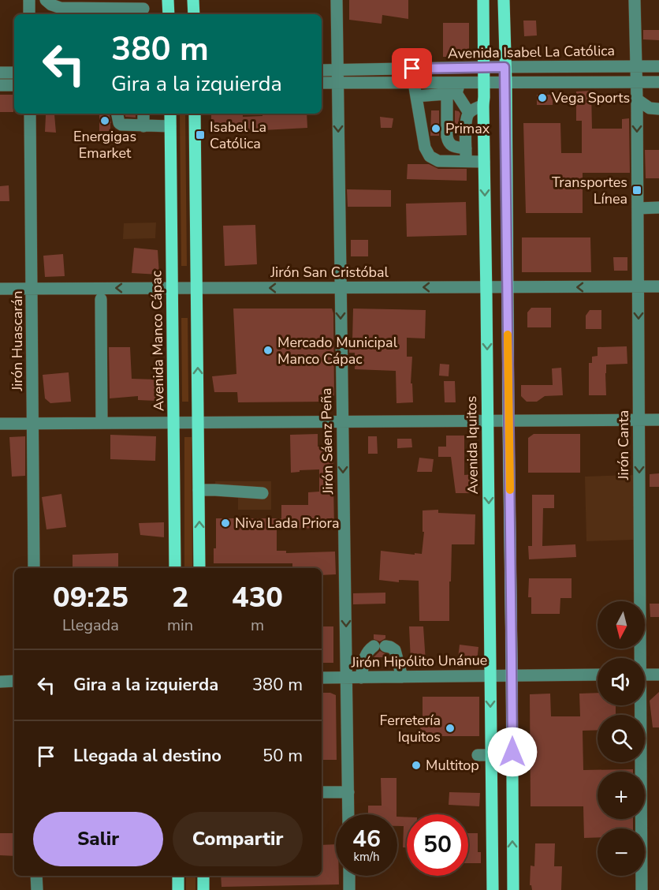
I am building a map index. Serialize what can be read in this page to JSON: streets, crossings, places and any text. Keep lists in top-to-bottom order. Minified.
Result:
{"streets":{"main road":["Avenida Manco Cápac","Avenida Iquitos"],"street":["Avenida Isabel La Católica","Jirón San Cristóbal","Jirón Huascarán","Jirón Sáenz Peña","Jirón Canta","Jirón Hipólito Unánue"]},"crossings":[["Avenida Isabel La Católica","Jirón Sáenz Peña"],["Avenida Isabel La Católica","Avenida Iquitos"],["Avenida Isabel La Católica","Jirón Canta"],["Jirón San Cristóbal","Jirón Huascarán"],["Jirón San Cristóbal","Avenida Manco Cápac"],["Jirón San Cristóbal","Jirón Sáenz Peña"],["Jirón San Cristóbal","Avenida Iquitos"],["Jirón San Cristóbal","Jirón Canta"],["Jirón Sáenz Peña","Jirón Hipólito Unánue"],["Avenida Iquitos","Jirón Hipólito Unánue"]],"one_way":["Jirón San Cristóbal","Jirón Sáenz Peña","Jirón Canta"],"places":{"other":["Vega Sports","Energigas Emarket","Primax","Mercado Municipal Manco Cápac","Niva Lada Priora","Ferretería Iquitos","Multitop"],"transit":["Isabel La Católica","Transportes Línea"]},"north":"bottom","page":{"turn":["380 m","Gira a la izquierda"],"eta":["09:25","Llegada","2","min","430","m"],"map_buttons":["+","−"],"list":[{"name":"Gira a la izquierda","value":"380 m"},{"name":"Llegada al destino","value":"50 m"}],"buttons":["Salir","Compartir"],"speed":"46 km/h","limit":"50"}}
